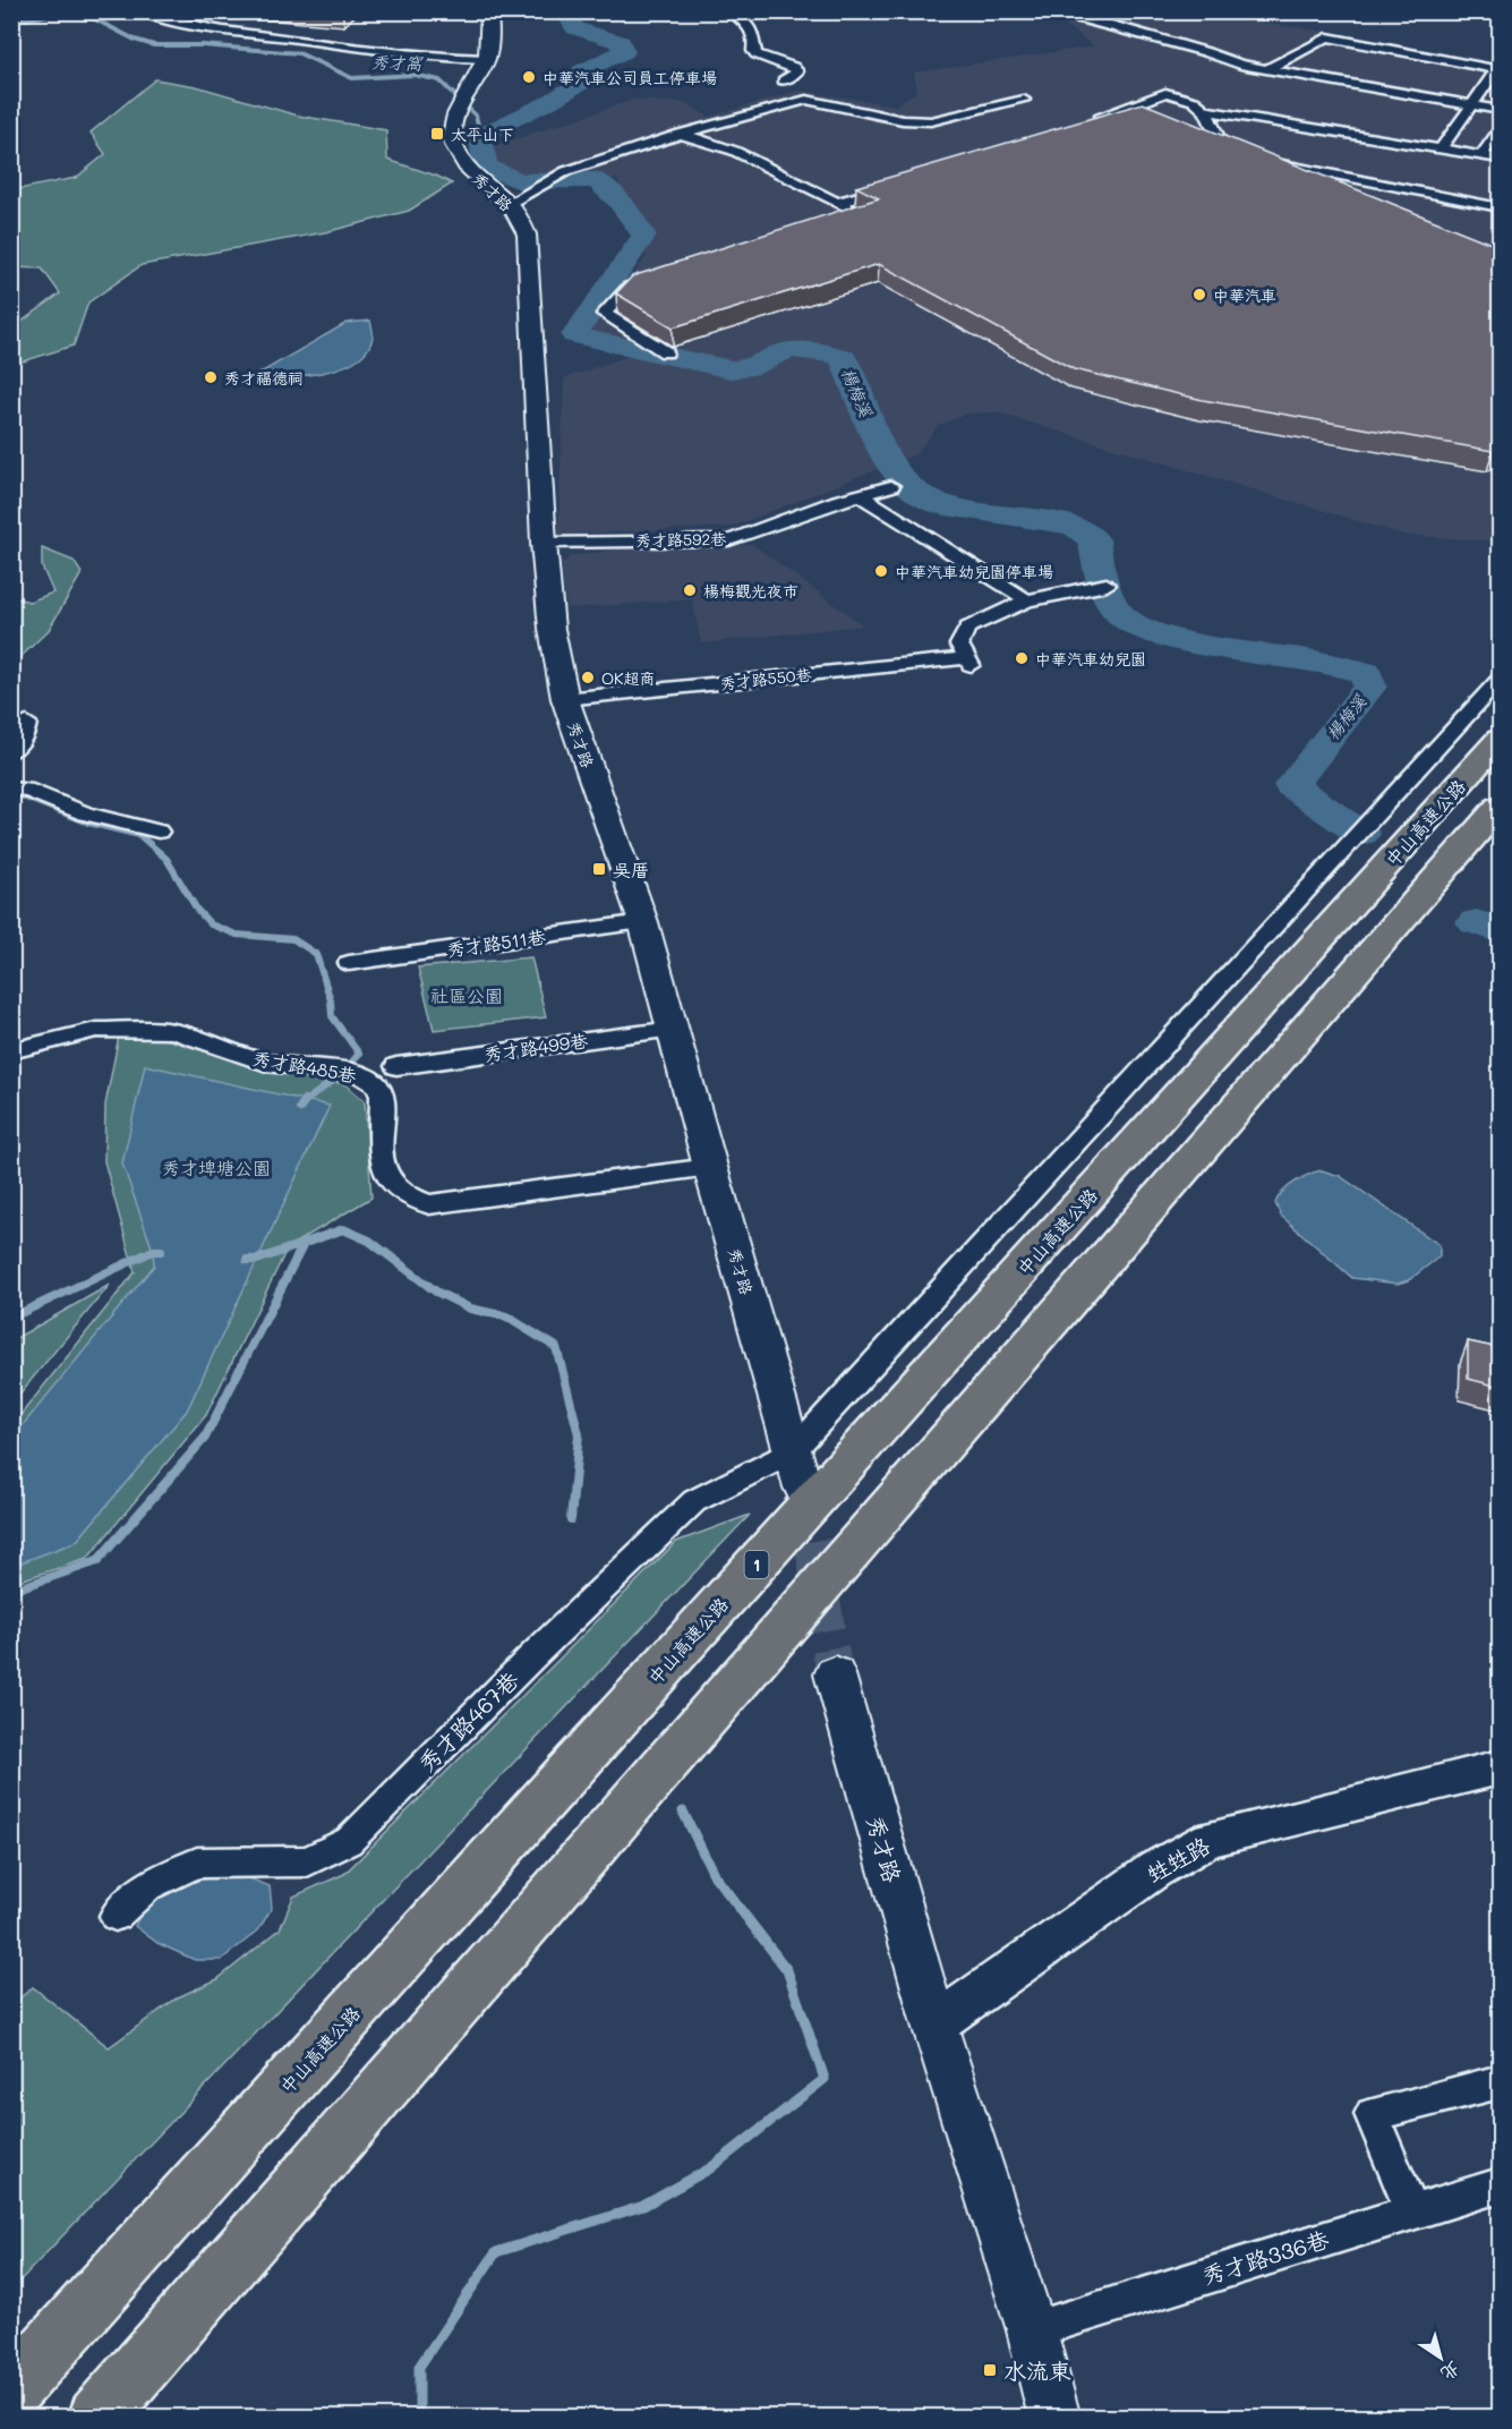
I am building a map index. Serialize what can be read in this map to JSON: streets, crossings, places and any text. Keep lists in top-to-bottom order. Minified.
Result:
{"streets":{"highway":["中山高速公路","1"],"main road":["秀才路"],"street":["秀才路592巷","秀才路550巷","秀才路511巷","秀才路499巷","秀才路485巷","秀才路467巷","甡甡路","秀才路336巷"]},"crossings":[["秀才路","秀才路592巷"],["秀才路","秀才路550巷"],["秀才路","秀才路511巷"],["秀才路","秀才路499巷"],["秀才路","秀才路485巷"],["秀才路","秀才路467巷"],["秀才路","甡甡路"],["秀才路","秀才路336巷"]],"water":["秀才窩","楊梅溪"],"parks":["社區公園","秀才埤塘公園"],"places":{"other":["中華汽車公司員工停車場","中華汽車","秀才福德祠","中華汽車幼兒園停車場","楊梅觀光夜市","中華汽車幼兒園","OK超商"],"transit":["太平山下","吳厝","水流東"]},"north":"bottom right"}
